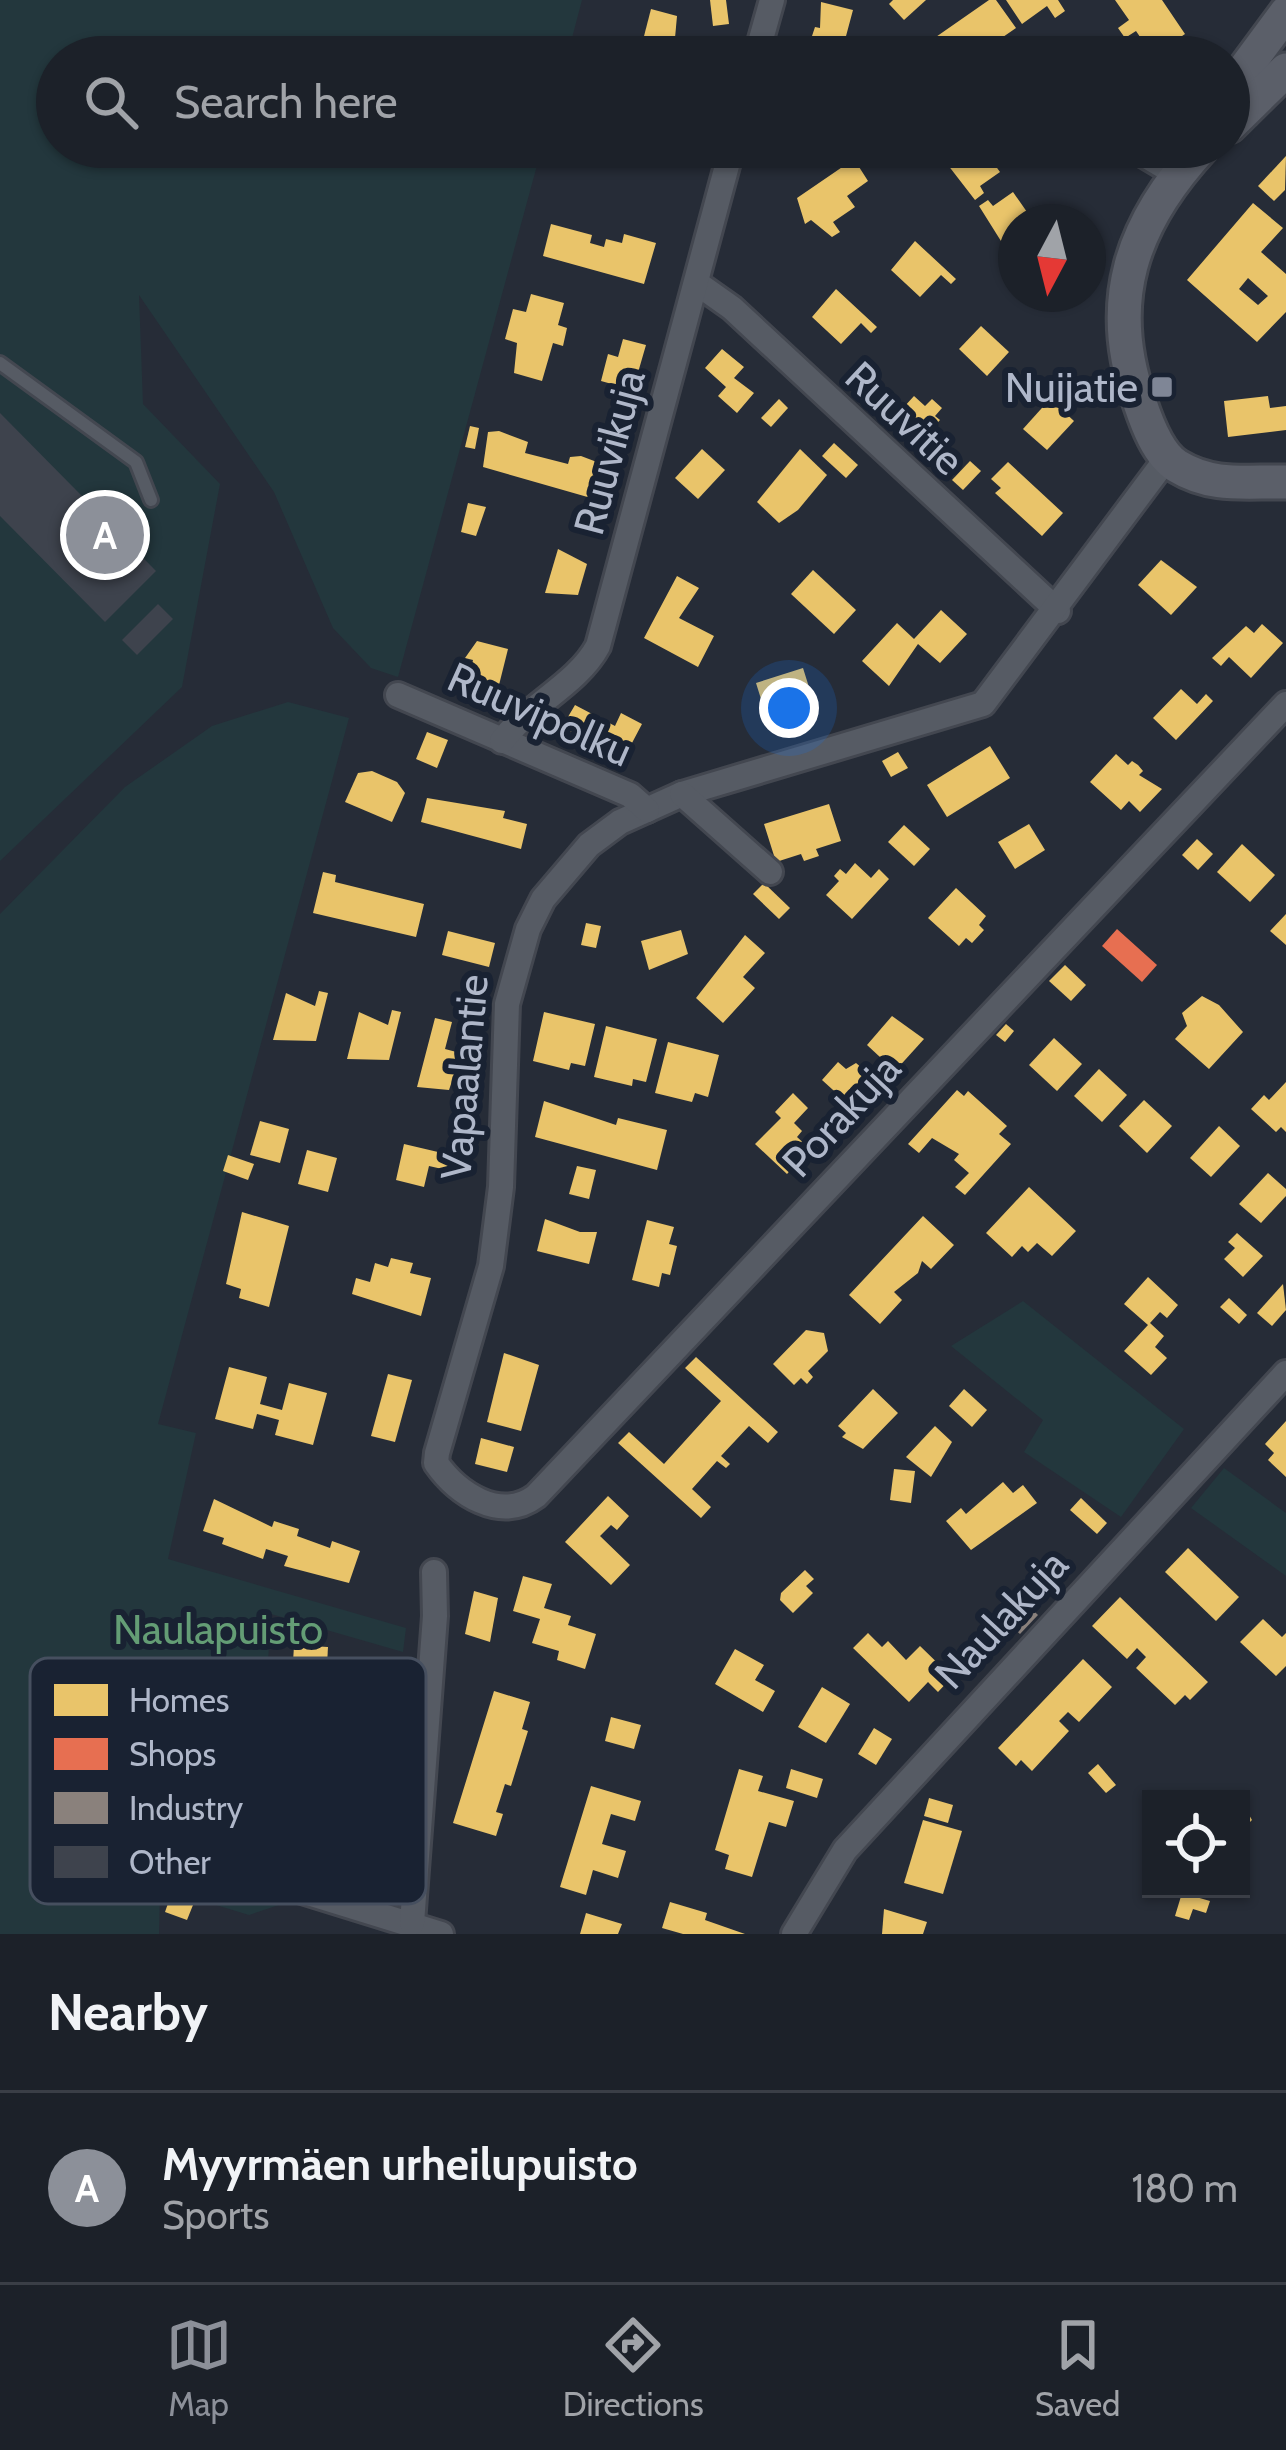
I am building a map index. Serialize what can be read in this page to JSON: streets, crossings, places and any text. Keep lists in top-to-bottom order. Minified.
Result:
{"streets":{"street":["Ruuvitie","Ruuvikuja","Ruuvipolku","Vapaalantie","Porakuja","Naulakuja"]},"crossings":[["Ruuvitie","Ruuvikuja"],["Ruuvitie","Vapaalantie"],["Ruuvikuja","Ruuvipolku"],["Ruuvipolku","Vapaalantie"],["Vapaalantie","Porakuja"]],"parks":["Naulapuisto"],"places":{"transit":["Nuijatie"]},"legend":["Homes","Shops","Industry","Other"],"north":"bottom","page":{"search":"Search here","pins":"A","heading":"Nearby","list":[{"mark":"A","name":"Myyrmäen urheilupuisto","note":"Sports","value":"180 m"}],"nav":["Map","Directions","Saved"]}}
